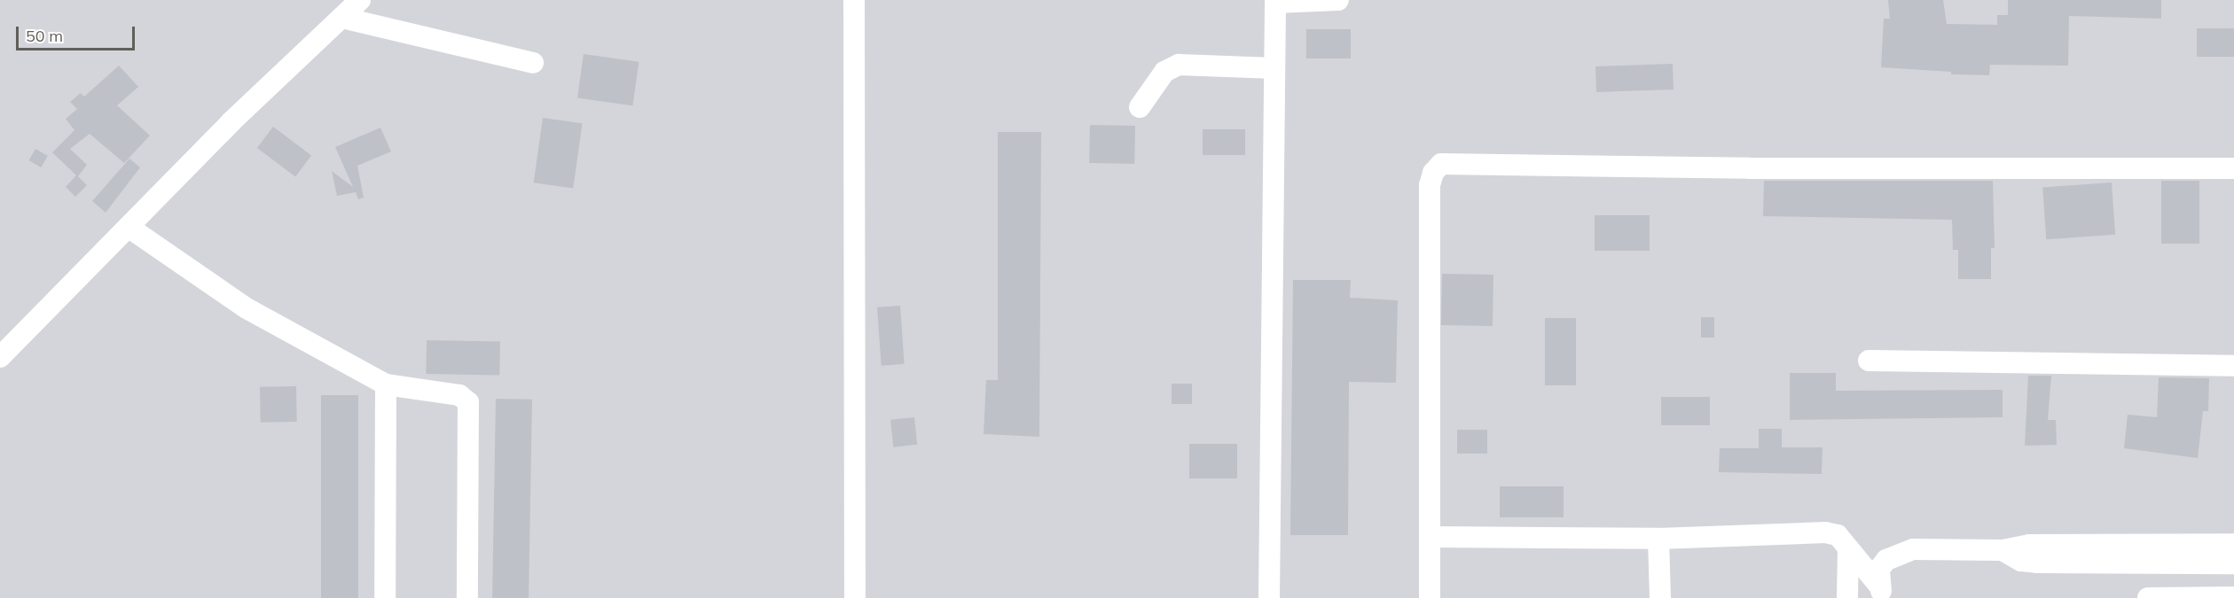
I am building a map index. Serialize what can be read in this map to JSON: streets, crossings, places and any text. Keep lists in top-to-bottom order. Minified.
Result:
{"scale_bar":"50 m"}
